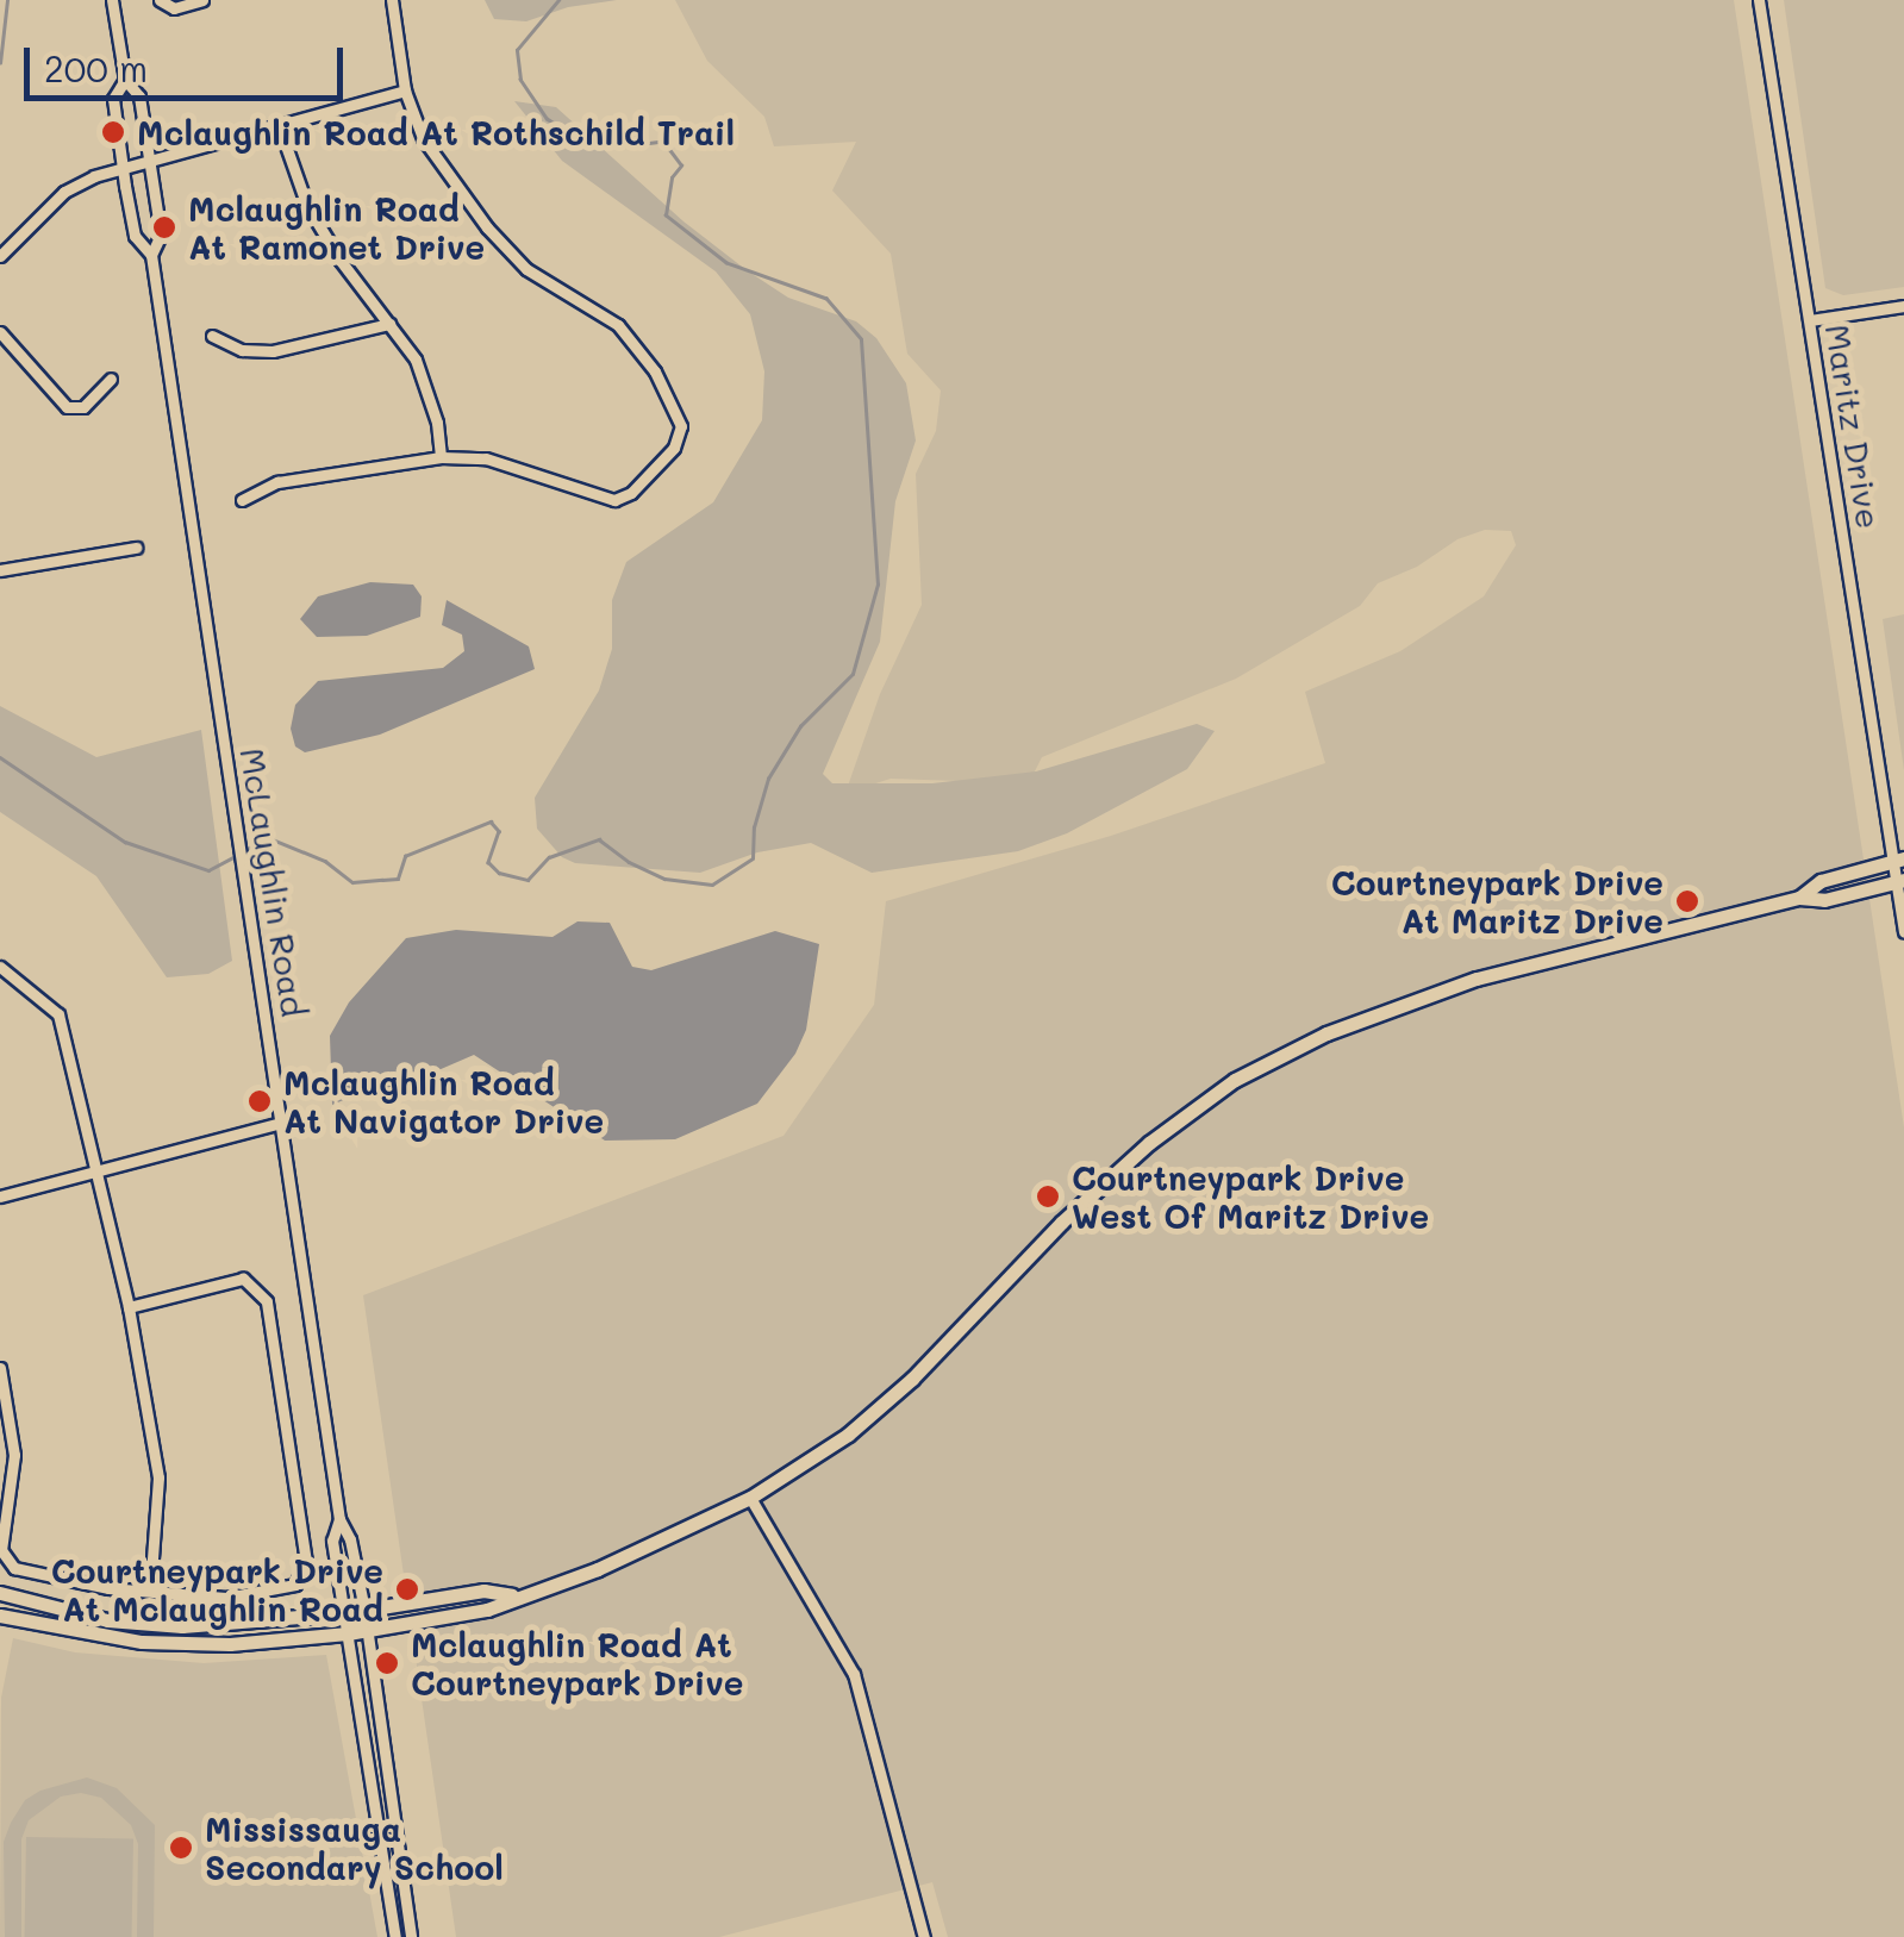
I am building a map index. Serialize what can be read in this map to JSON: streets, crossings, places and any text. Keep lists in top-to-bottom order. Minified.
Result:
{"streets":{"street":["Maritz Drive","McLaughlin Road"]},"places":["Mclaughlin Road At Rothschild Trail","Mclaughlin Road At Ramonet Drive","Courtneypark Drive At Maritz Drive","Mclaughlin Road At Navigator Drive","Courtneypark Drive West Of Maritz Drive","Courtneypark Drive At Mclaughlin Road","Mclaughlin Road At Courtneypark Drive","Mississauga Secondary School"],"scale_bar":"200 m"}
